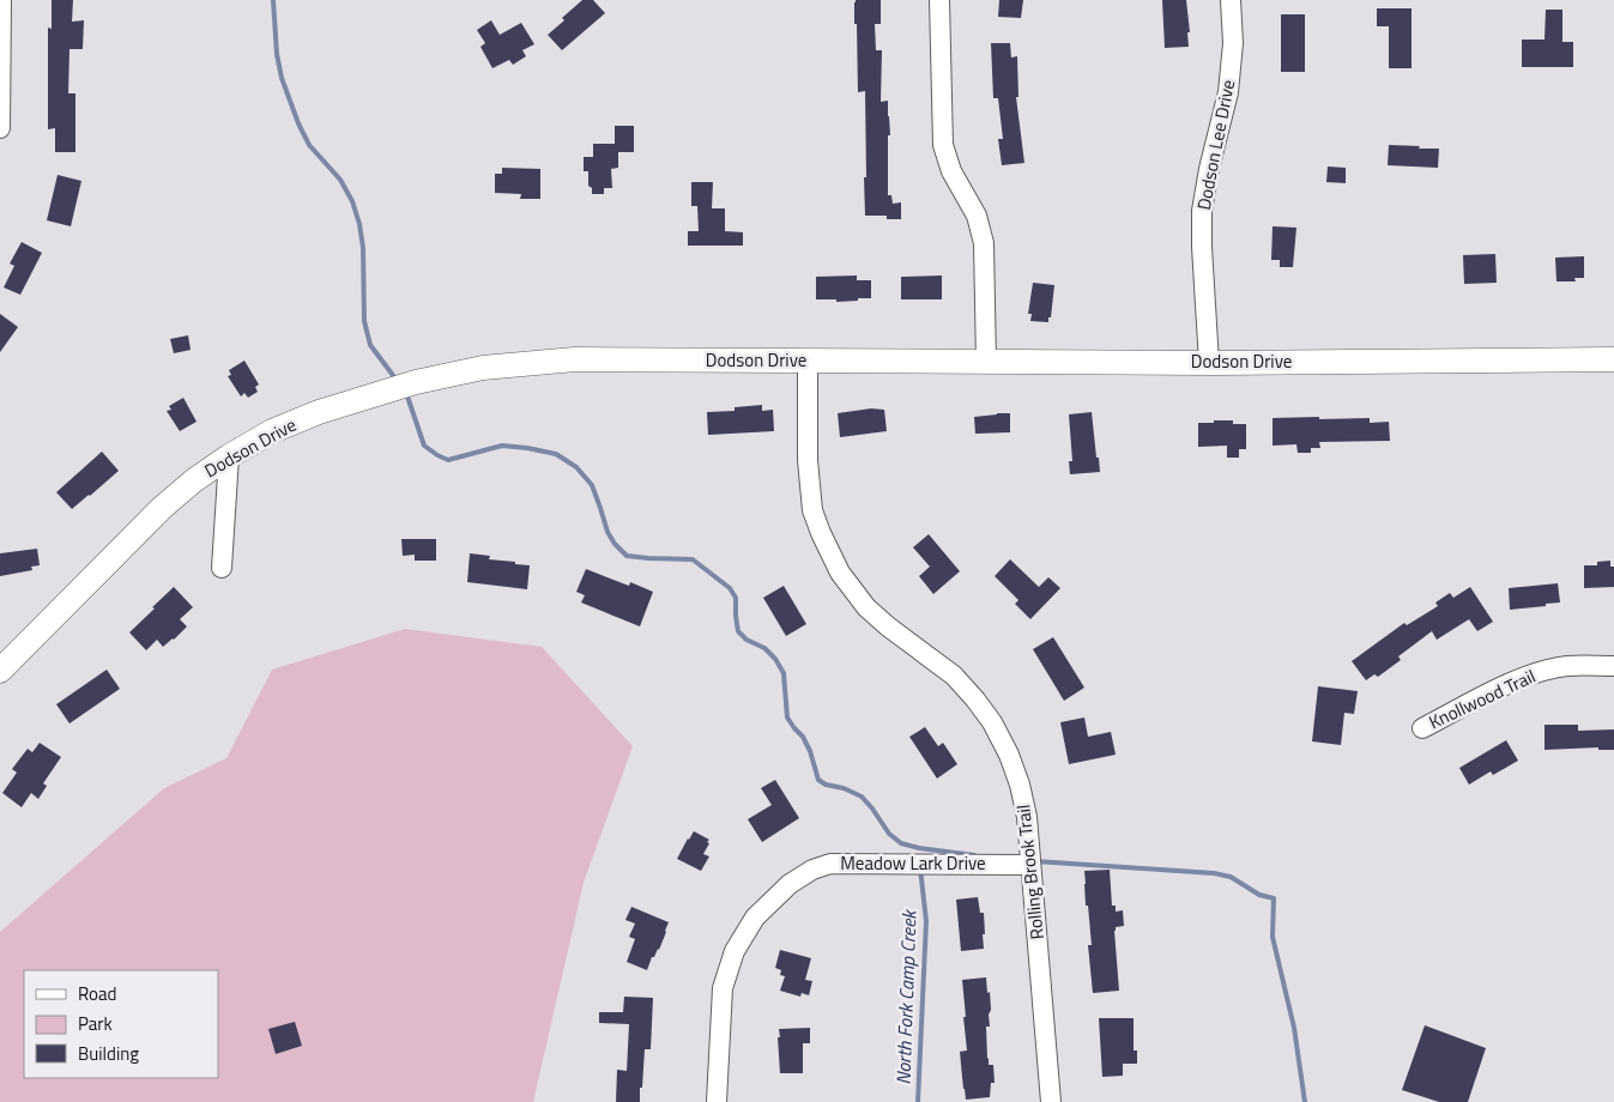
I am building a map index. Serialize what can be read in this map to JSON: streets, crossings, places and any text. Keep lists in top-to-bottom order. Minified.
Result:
{"streets":{"street":["Dodson Lee Drive","Dodson Drive","Knollwood Trail","Meadow Lark Drive","Rolling Brook Trail"]},"crossings":[["Dodson Lee Drive","Dodson Drive"],["Dodson Drive","Rolling Brook Trail"],["Meadow Lark Drive","Rolling Brook Trail"]],"water":["North Fork Camp Creek"],"legend":["Road","Park","Building"]}
